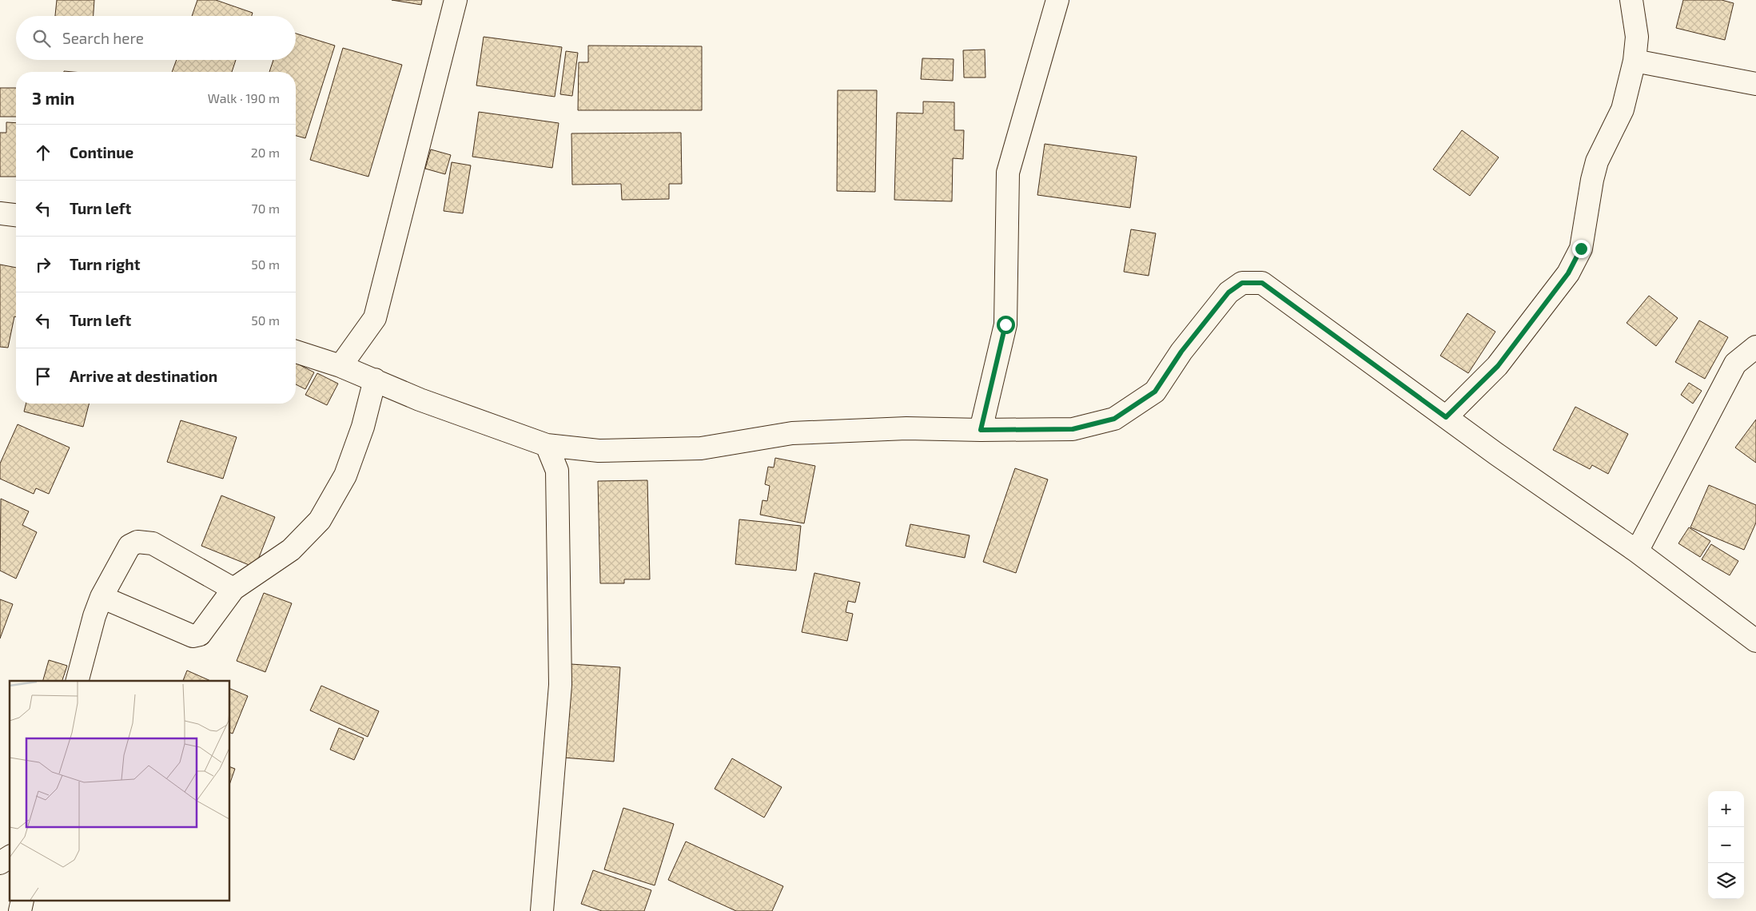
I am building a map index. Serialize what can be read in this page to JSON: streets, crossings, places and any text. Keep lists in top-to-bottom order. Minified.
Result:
{"page":{"search":"Search here","heading":["3 min","Walk · 190 m"],"list":[["Continue","20 m"],["Turn left","70 m"],["Turn right","50 m"],["Turn left","50 m"],"Arrive at destination"],"map_buttons":["+","−"]}}
